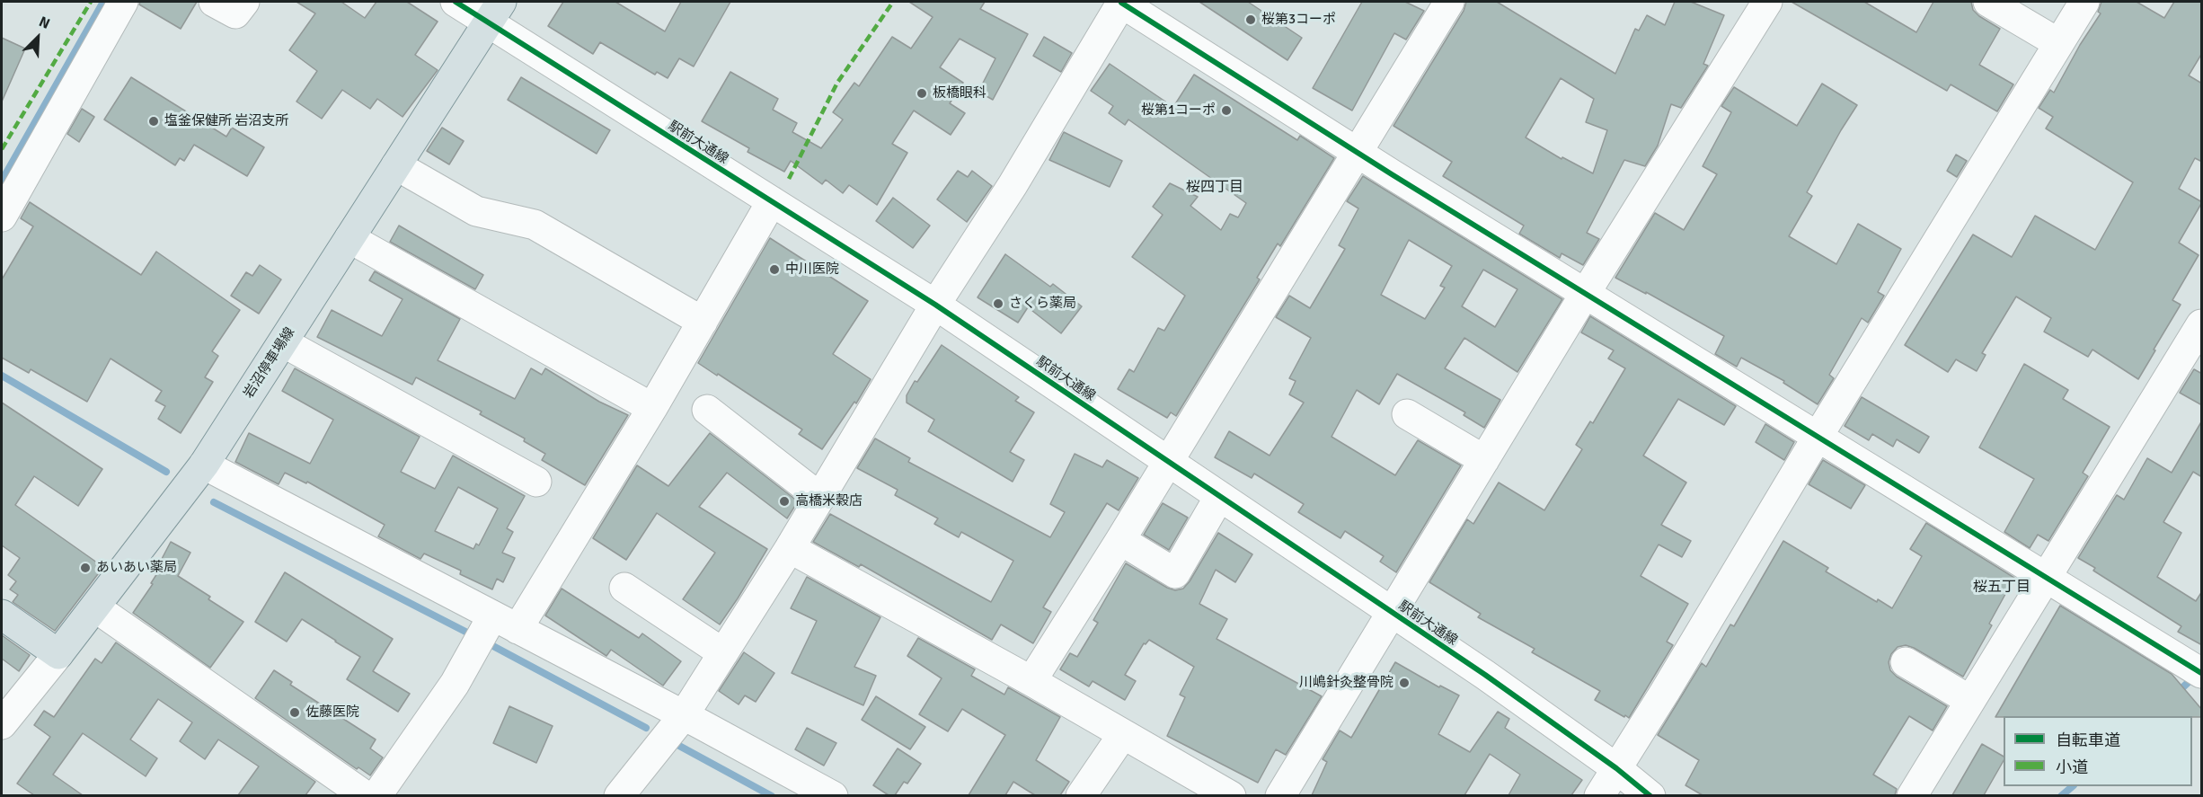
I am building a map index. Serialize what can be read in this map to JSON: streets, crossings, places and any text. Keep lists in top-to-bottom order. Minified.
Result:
{"streets":{"main road":["岩沼停車場線"],"street":["駅前大通線"]},"crossings":[["駅前大通線","岩沼停車場線"]],"districts":["桜四丁目","桜五丁目"],"places":["桜第3コーポ","板橋眼科","桜第1コーポ","塩釜保健所 岩沼支所","中川医院","さくら薬局","高橋米穀店","あいあい薬局","川嶋針灸整骨院","佐藤医院"],"legend":["自転車道","小道"],"north":"top right"}
